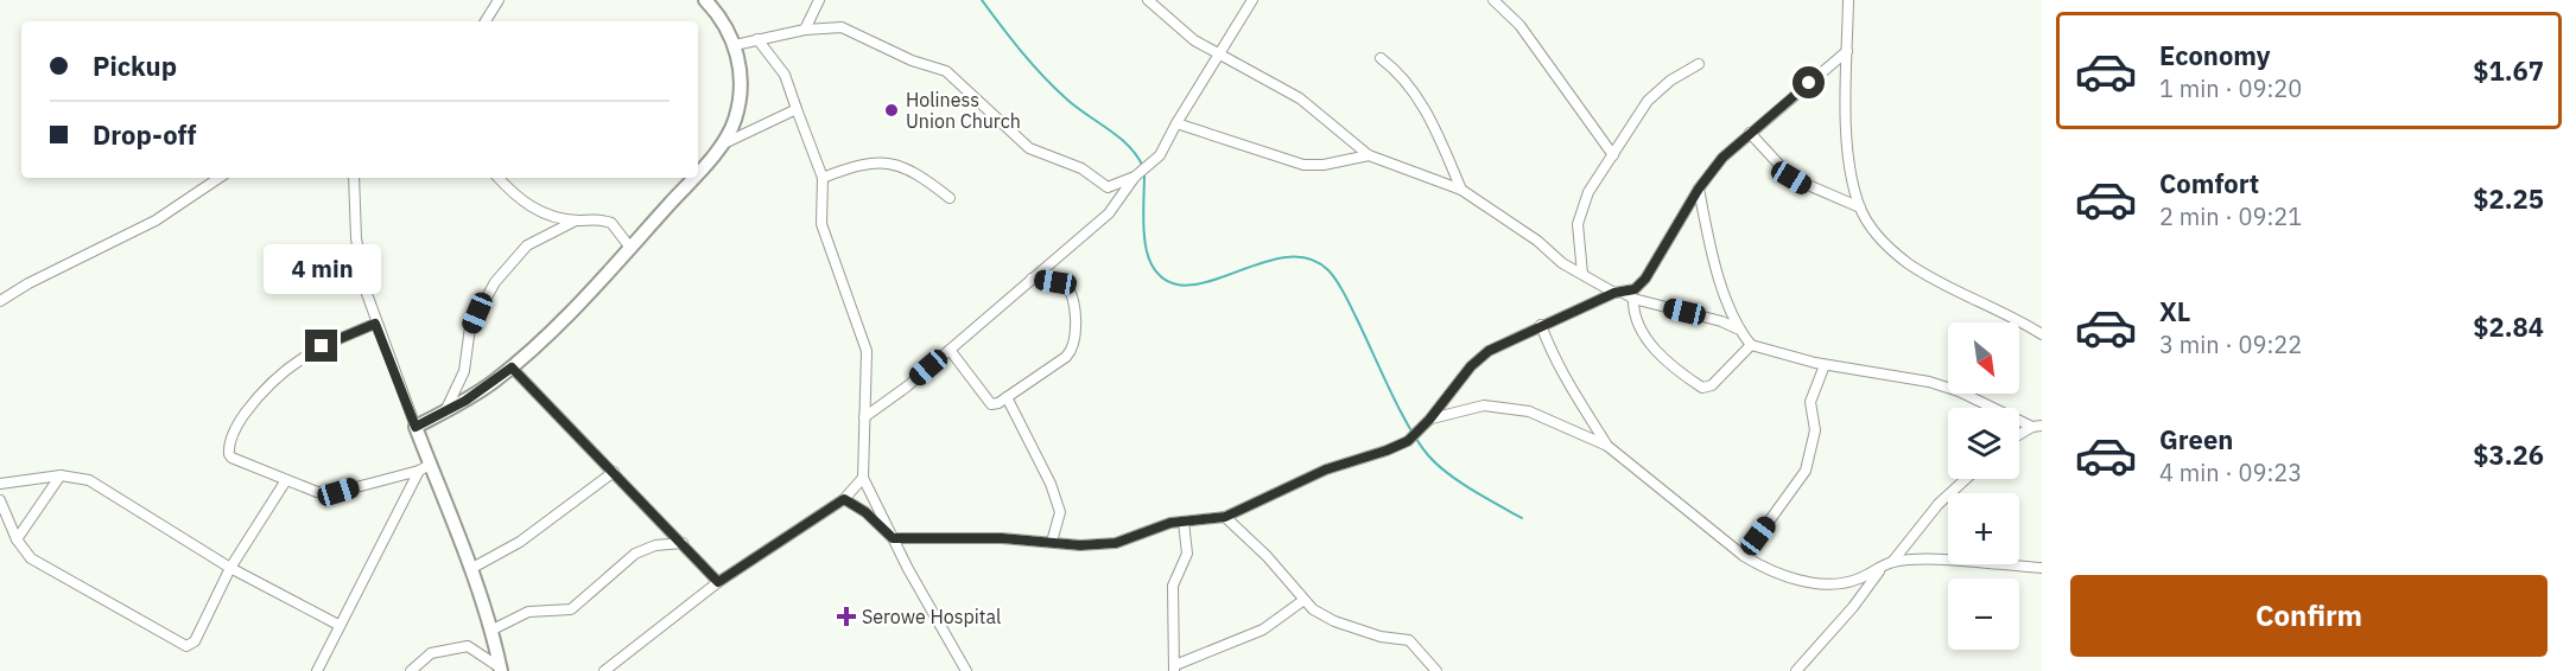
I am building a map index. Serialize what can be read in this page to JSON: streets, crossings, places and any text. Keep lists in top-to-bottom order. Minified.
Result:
{"places":{"other":["Holiness Union Church"],"health":["Serowe Hospital"]},"north":"bottom right","page":{"list":[{"name":"Economy","note":"1 min · 09:20","value":"$1.67"},{"name":"Comfort","note":"2 min · 09:21","value":"$2.25"},{"name":"XL","note":"3 min · 09:22","value":"$2.84"},{"name":"Green","note":"4 min · 09:23","value":"$3.26"}],"banner":["Pickup","Drop-off"],"bubble":"4 min","map_buttons":["+","−"],"buttons":"Confirm"}}
